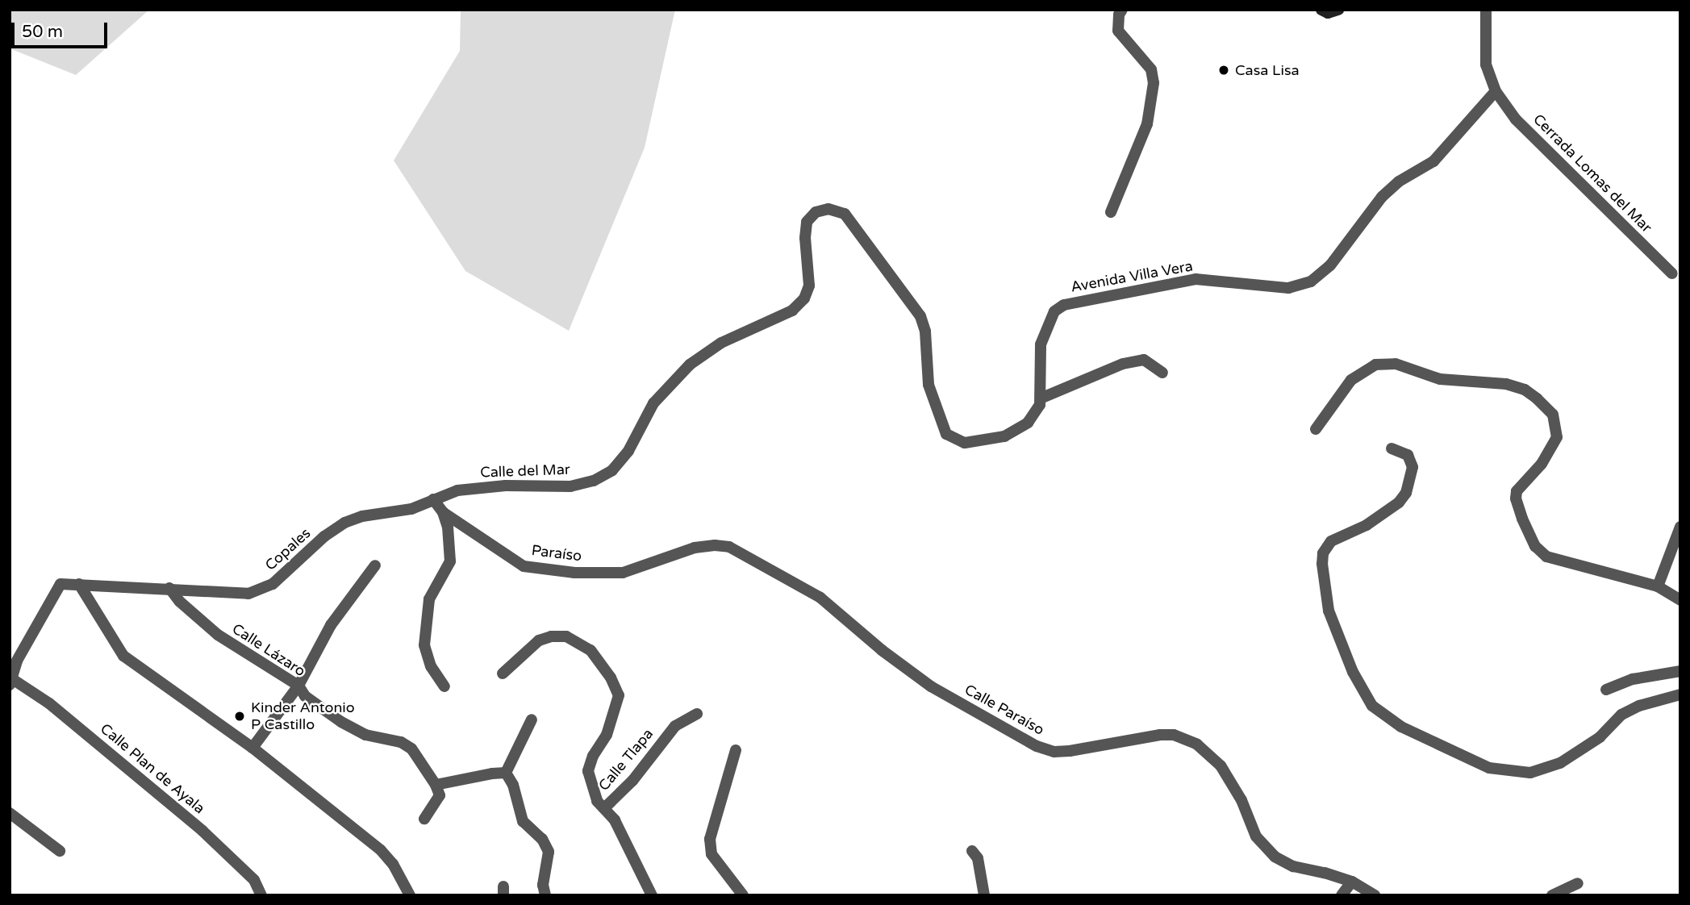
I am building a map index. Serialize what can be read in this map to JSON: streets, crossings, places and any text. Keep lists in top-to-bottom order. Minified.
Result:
{"streets":{"street":["Cerrada Lomas del Mar","Avenida Villa Vera","Calle del Mar","Copales","Paraíso","Calle Lázaro","Calle Paraíso","Calle Tlapa","Calle Plan de Ayala"]},"crossings":[["Cerrada Lomas del Mar","Avenida Villa Vera"],["Avenida Villa Vera","Calle del Mar"],["Calle del Mar","Copales"],["Calle del Mar","Paraíso"],["Copales","Calle Lázaro"],["Paraíso","Calle Paraíso"]],"places":["Casa Lisa","Kinder Antonio P Castillo"],"scale_bar":"50 m"}
